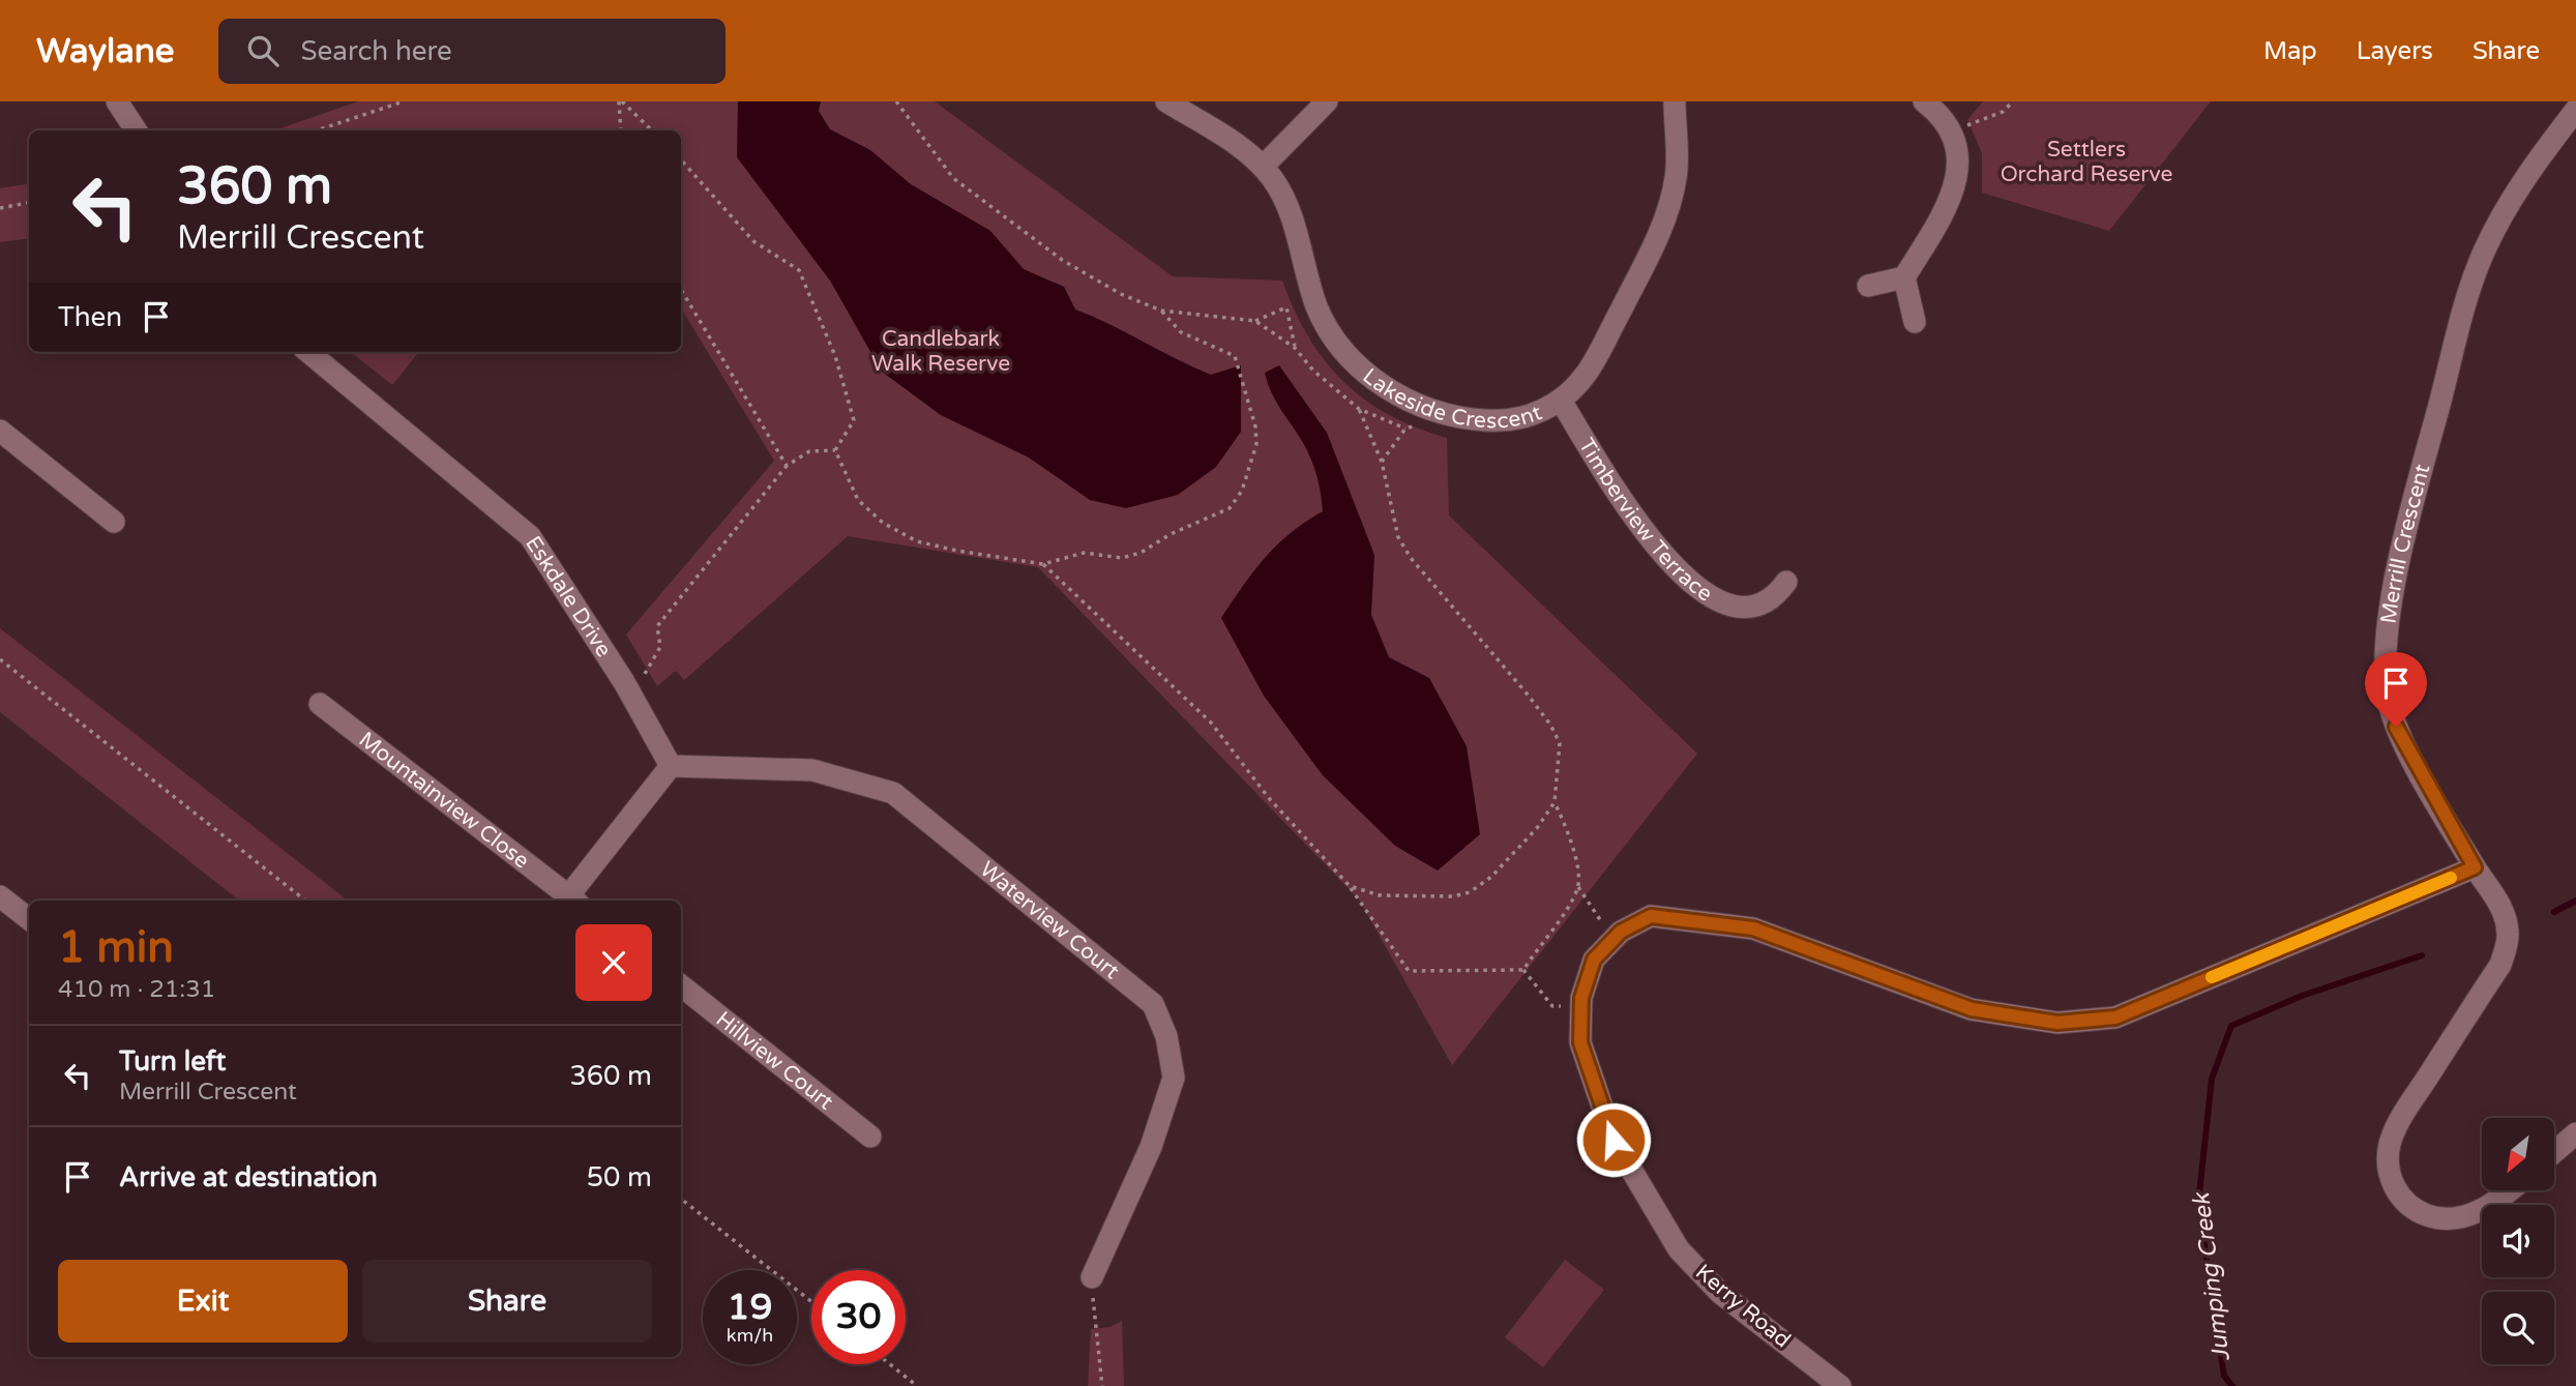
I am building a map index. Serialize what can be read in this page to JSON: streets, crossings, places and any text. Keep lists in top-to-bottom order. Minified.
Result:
{"streets":{"street":["Lakeside Crescent","Timberview Terrace","Merrill Crescent","Eskdale Drive","Mountainview Close","Waterview Court","Hillview Court","Kerry Road"]},"crossings":[["Lakeside Crescent","Timberview Terrace"],["Merrill Crescent","Kerry Road"],["Eskdale Drive","Waterview Court"]],"water":["Jumping Creek"],"parks":["Settlers Orchard Reserve","Candlebark Walk Reserve"],"north":"bottom left","page":{"header":"Waylane","search":"Search here","nav":["Map","Layers","Share"],"turn":["360 m","Merrill Crescent"],"then":"Then","heading":["1 min","410 m · 21:31"],"list":[{"name":"Turn left","note":"Merrill Crescent","value":"360 m"},{"name":"Arrive at destination","value":"50 m"}],"buttons":["Exit","Share"],"speed":"19 km/h","limit":"30"}}
